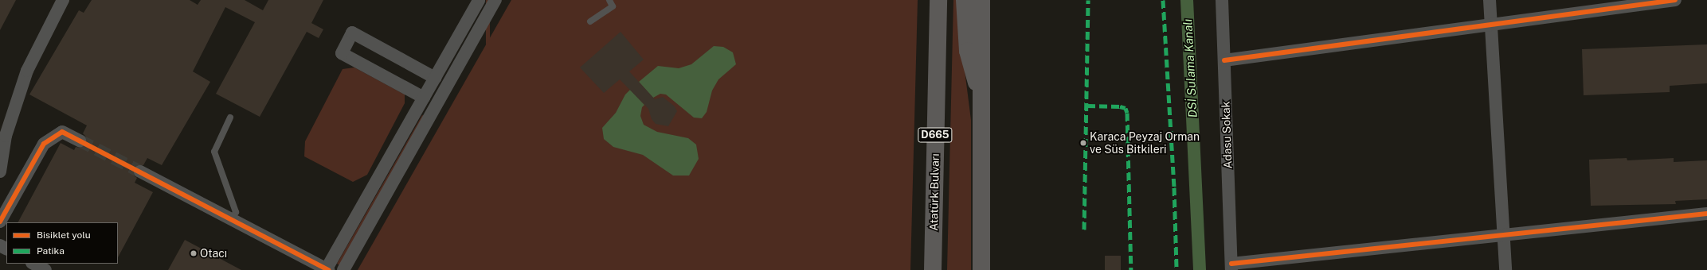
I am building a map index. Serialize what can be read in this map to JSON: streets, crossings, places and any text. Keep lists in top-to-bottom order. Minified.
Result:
{"streets":{"highway":["D665","Atatürk Bulvarı"],"street":["Adasu Sokak"]},"water":["DSİ Sulama Kanalı"],"places":["Karaca Peyzaj Orman ve Süs Bitkileri","Otacı"],"legend":["Bisiklet yolu","Patika"]}
